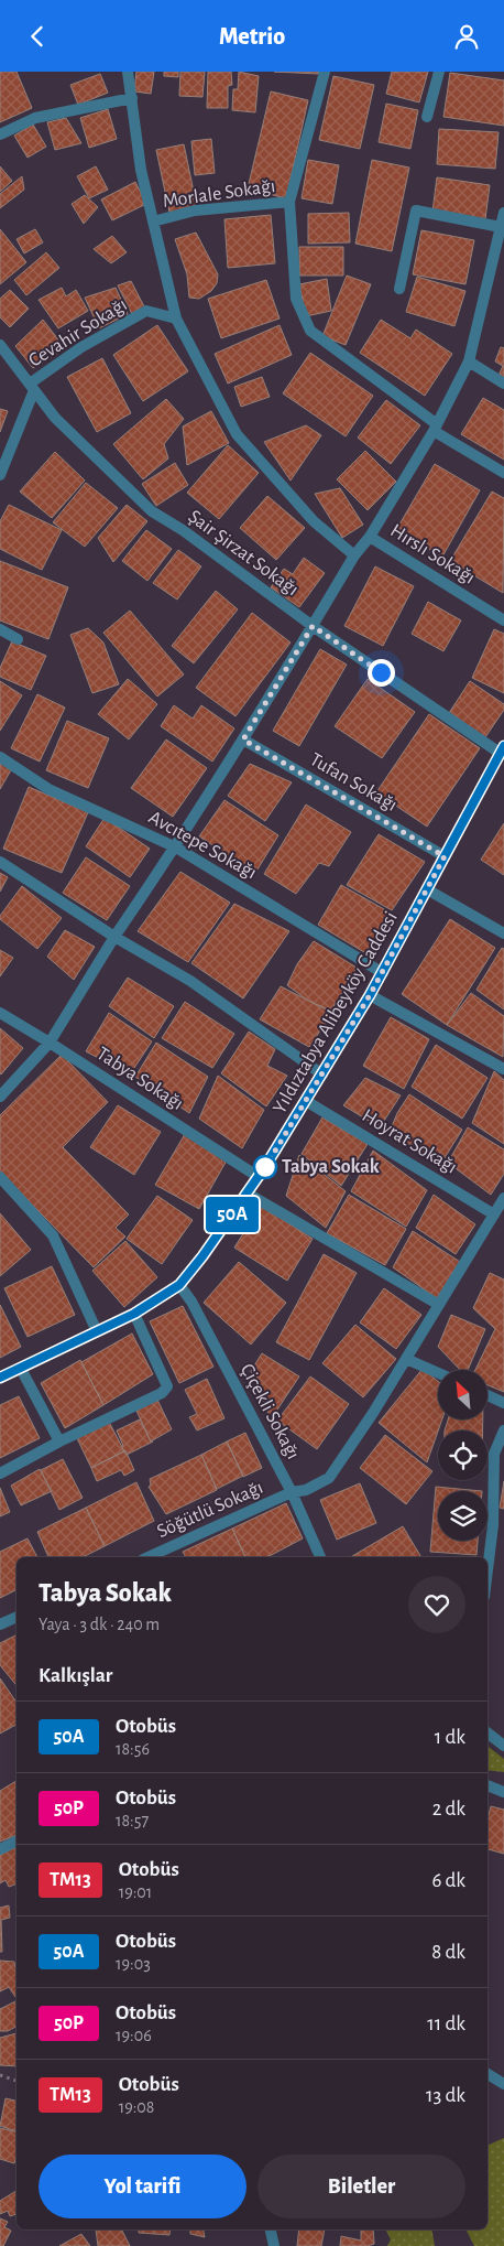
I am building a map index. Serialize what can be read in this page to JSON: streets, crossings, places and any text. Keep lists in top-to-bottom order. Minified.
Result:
{"streets":{"main road":["Yıldıztabya Alibeyköy Caddesi"],"street":["Morlale Sokağı","Cevahir Sokağı","Şair Şirzat Sokağı","Hırslı Sokağı","Tufan Sokağı","Avcıtepe Sokağı","Tabya Sokağı","Hoyrat Sokağı","Çiçekli Sokağı","Söğütlü Sokağı"]},"crossings":[["Cevahir Sokağı","Şair Şirzat Sokağı"],["Şair Şirzat Sokağı","Yıldıztabya Alibeyköy Caddesi"],["Tufan Sokağı","Yıldıztabya Alibeyköy Caddesi"],["Avcıtepe Sokağı","Yıldıztabya Alibeyköy Caddesi"],["Yıldıztabya Alibeyköy Caddesi","Tabya Sokağı"],["Yıldıztabya Alibeyköy Caddesi","Hoyrat Sokağı"],["Yıldıztabya Alibeyköy Caddesi","Çiçekli Sokağı"],["Hoyrat Sokağı","Söğütlü Sokağı"],["Çiçekli Sokağı","Söğütlü Sokağı"]],"places":["Tabya Sokak"],"lines":["bus line 50A"],"north":"top left","page":{"header":"Metrio","on_map":"50A","heading":[["Tabya Sokak","Yaya · 3 dk · 240 m"],"Kalkışlar"],"list":[{"mark":"50A","name":"Otobüs","note":"18:56","value":"1 dk"},{"mark":"50P","name":"Otobüs","note":"18:57","value":"2 dk"},{"mark":"TM13","name":"Otobüs","note":"19:01","value":"6 dk"},{"mark":"50A","name":"Otobüs","note":"19:03","value":"8 dk"},{"mark":"50P","name":"Otobüs","note":"19:06","value":"11 dk"},{"mark":"TM13","name":"Otobüs","note":"19:08","value":"13 dk"}],"buttons":["Yol tarifi","Biletler"]}}
